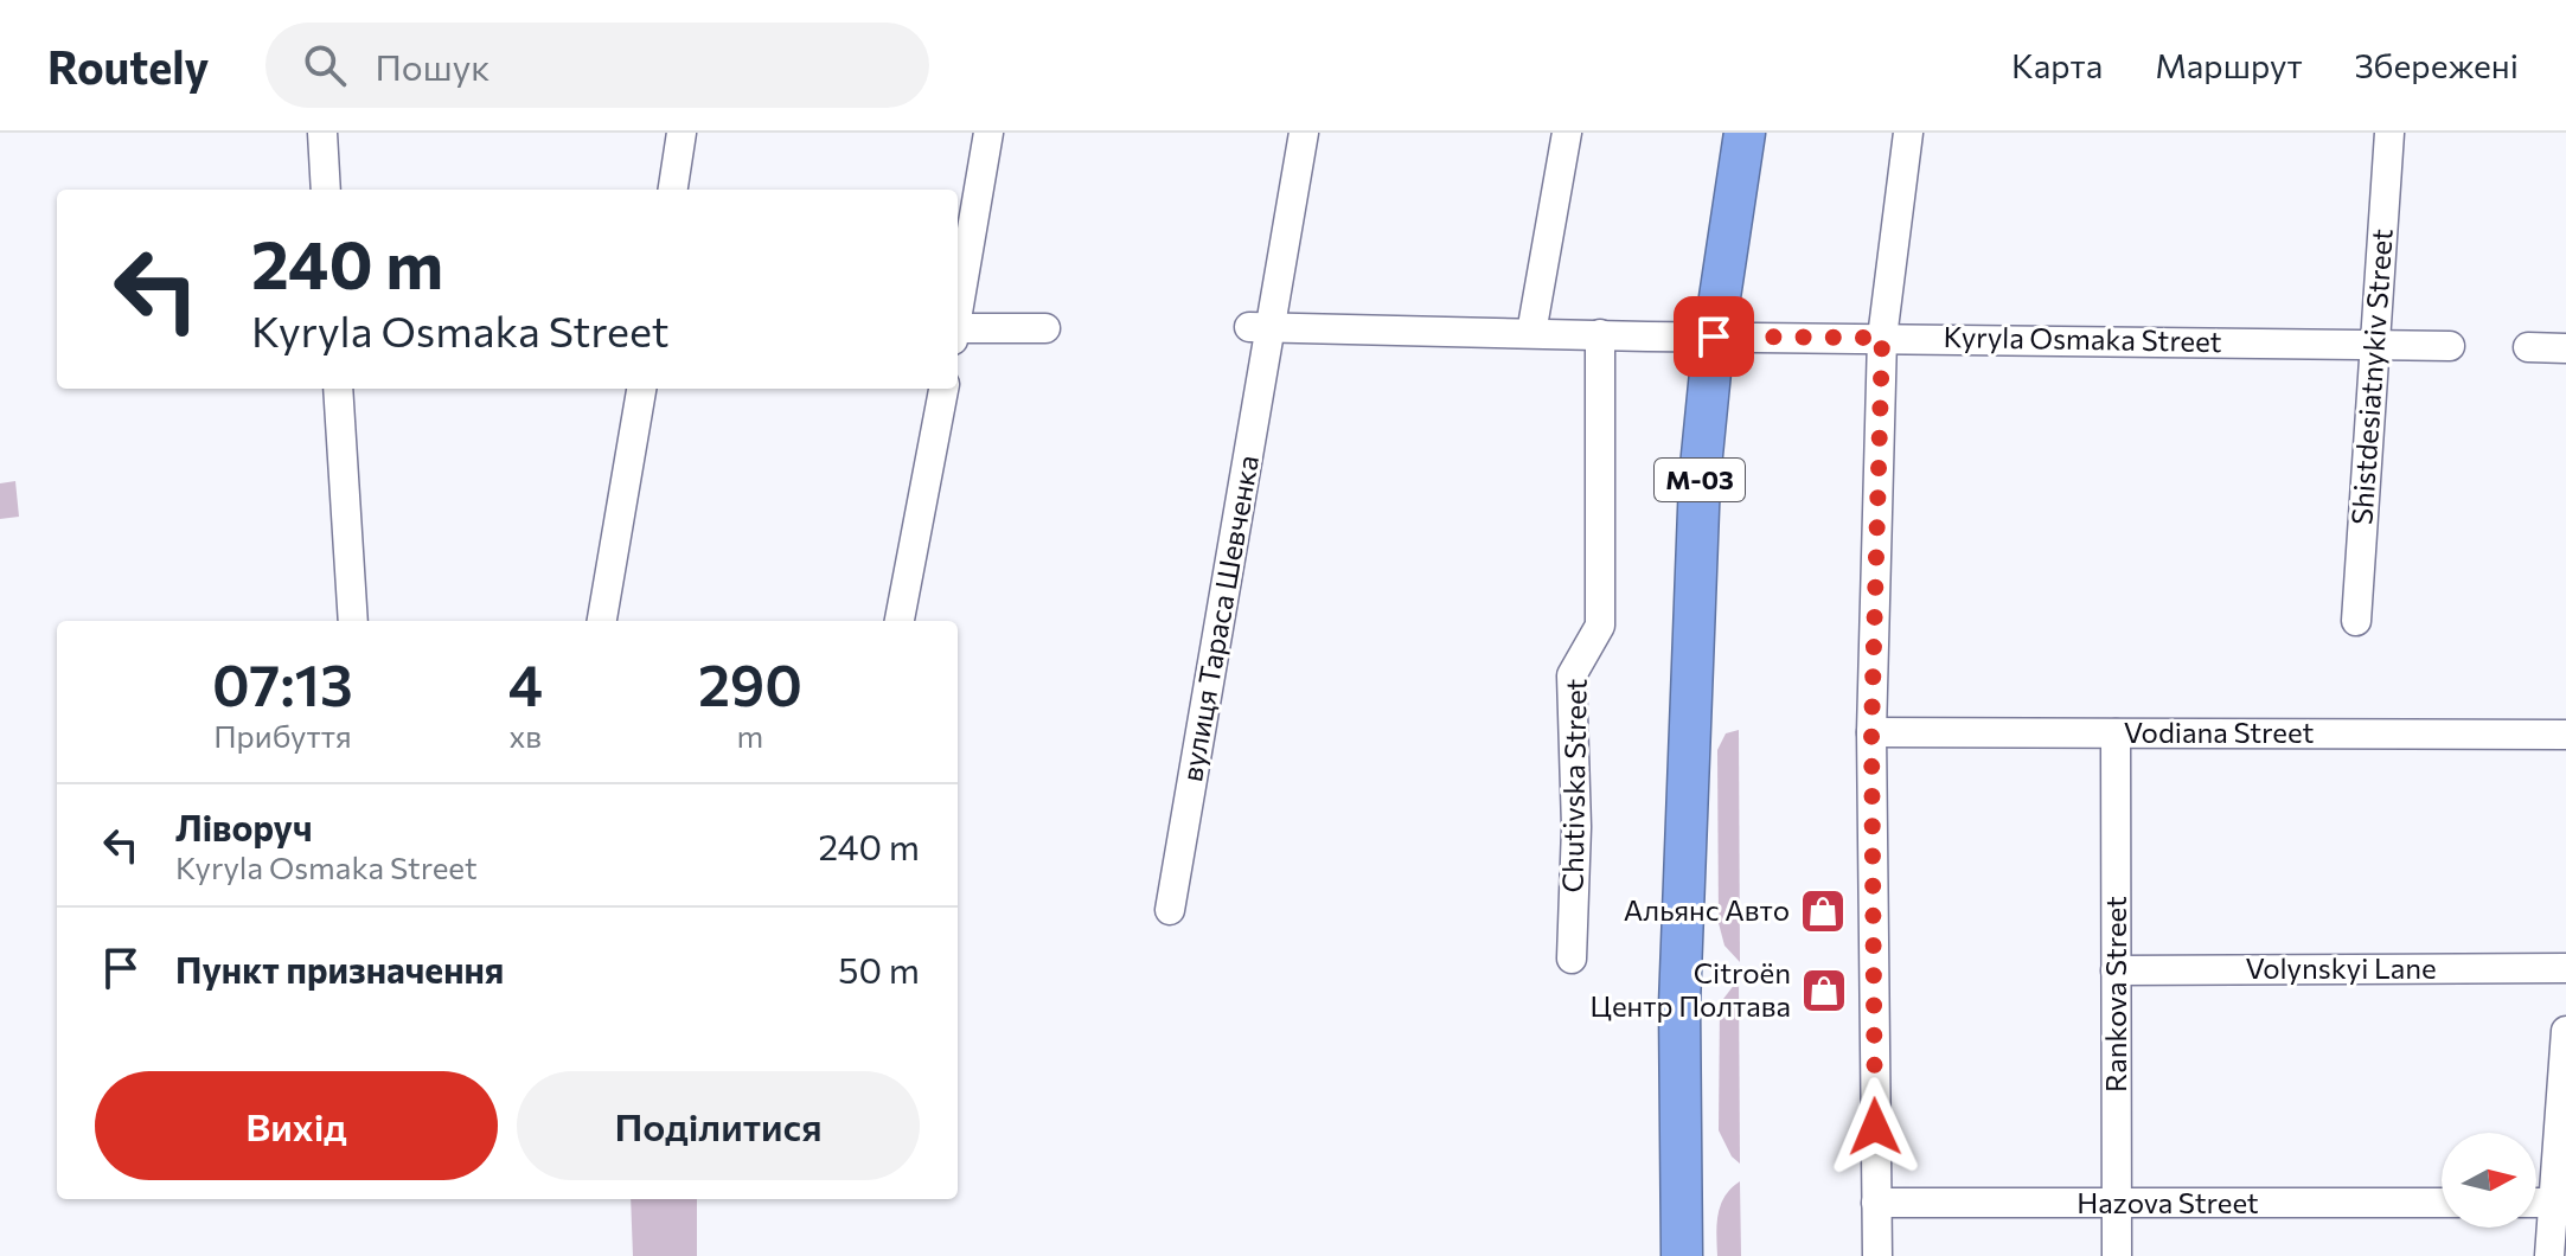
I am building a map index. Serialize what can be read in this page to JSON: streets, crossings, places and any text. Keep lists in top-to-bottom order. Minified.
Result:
{"streets":{"highway":["М-03"],"street":["Kyryla Osmaka Street","Shistdesiatnykiv Street","вулиця Тараса Шевченка","Vodiana Street","Chutivska Street","Volynskyi Lane","Rankova Street","Hazova Street"]},"crossings":[["Kyryla Osmaka Street","Shistdesiatnykiv Street"],["Kyryla Osmaka Street","М-03"],["Kyryla Osmaka Street","вулиця Тараса Шевченка"],["Kyryla Osmaka Street","Chutivska Street"],["Vodiana Street","Rankova Street"],["Volynskyi Lane","Rankova Street"],["Rankova Street","Hazova Street"]],"places":{"shop":["Альянс Авто","Citroën Центр Полтава"]},"north":"right","page":{"header":"Routely","search":"Пошук","nav":["Карта","Маршрут","Збережені"],"turn":["240 m","Kyryla Osmaka Street"],"eta":["07:13","Прибуття","4","хв","290","m"],"list":[{"name":"Ліворуч","note":"Kyryla Osmaka Street","value":"240 m"},{"name":"Пункт призначення","value":"50 m"}],"buttons":["Вихід","Поділитися"]}}
